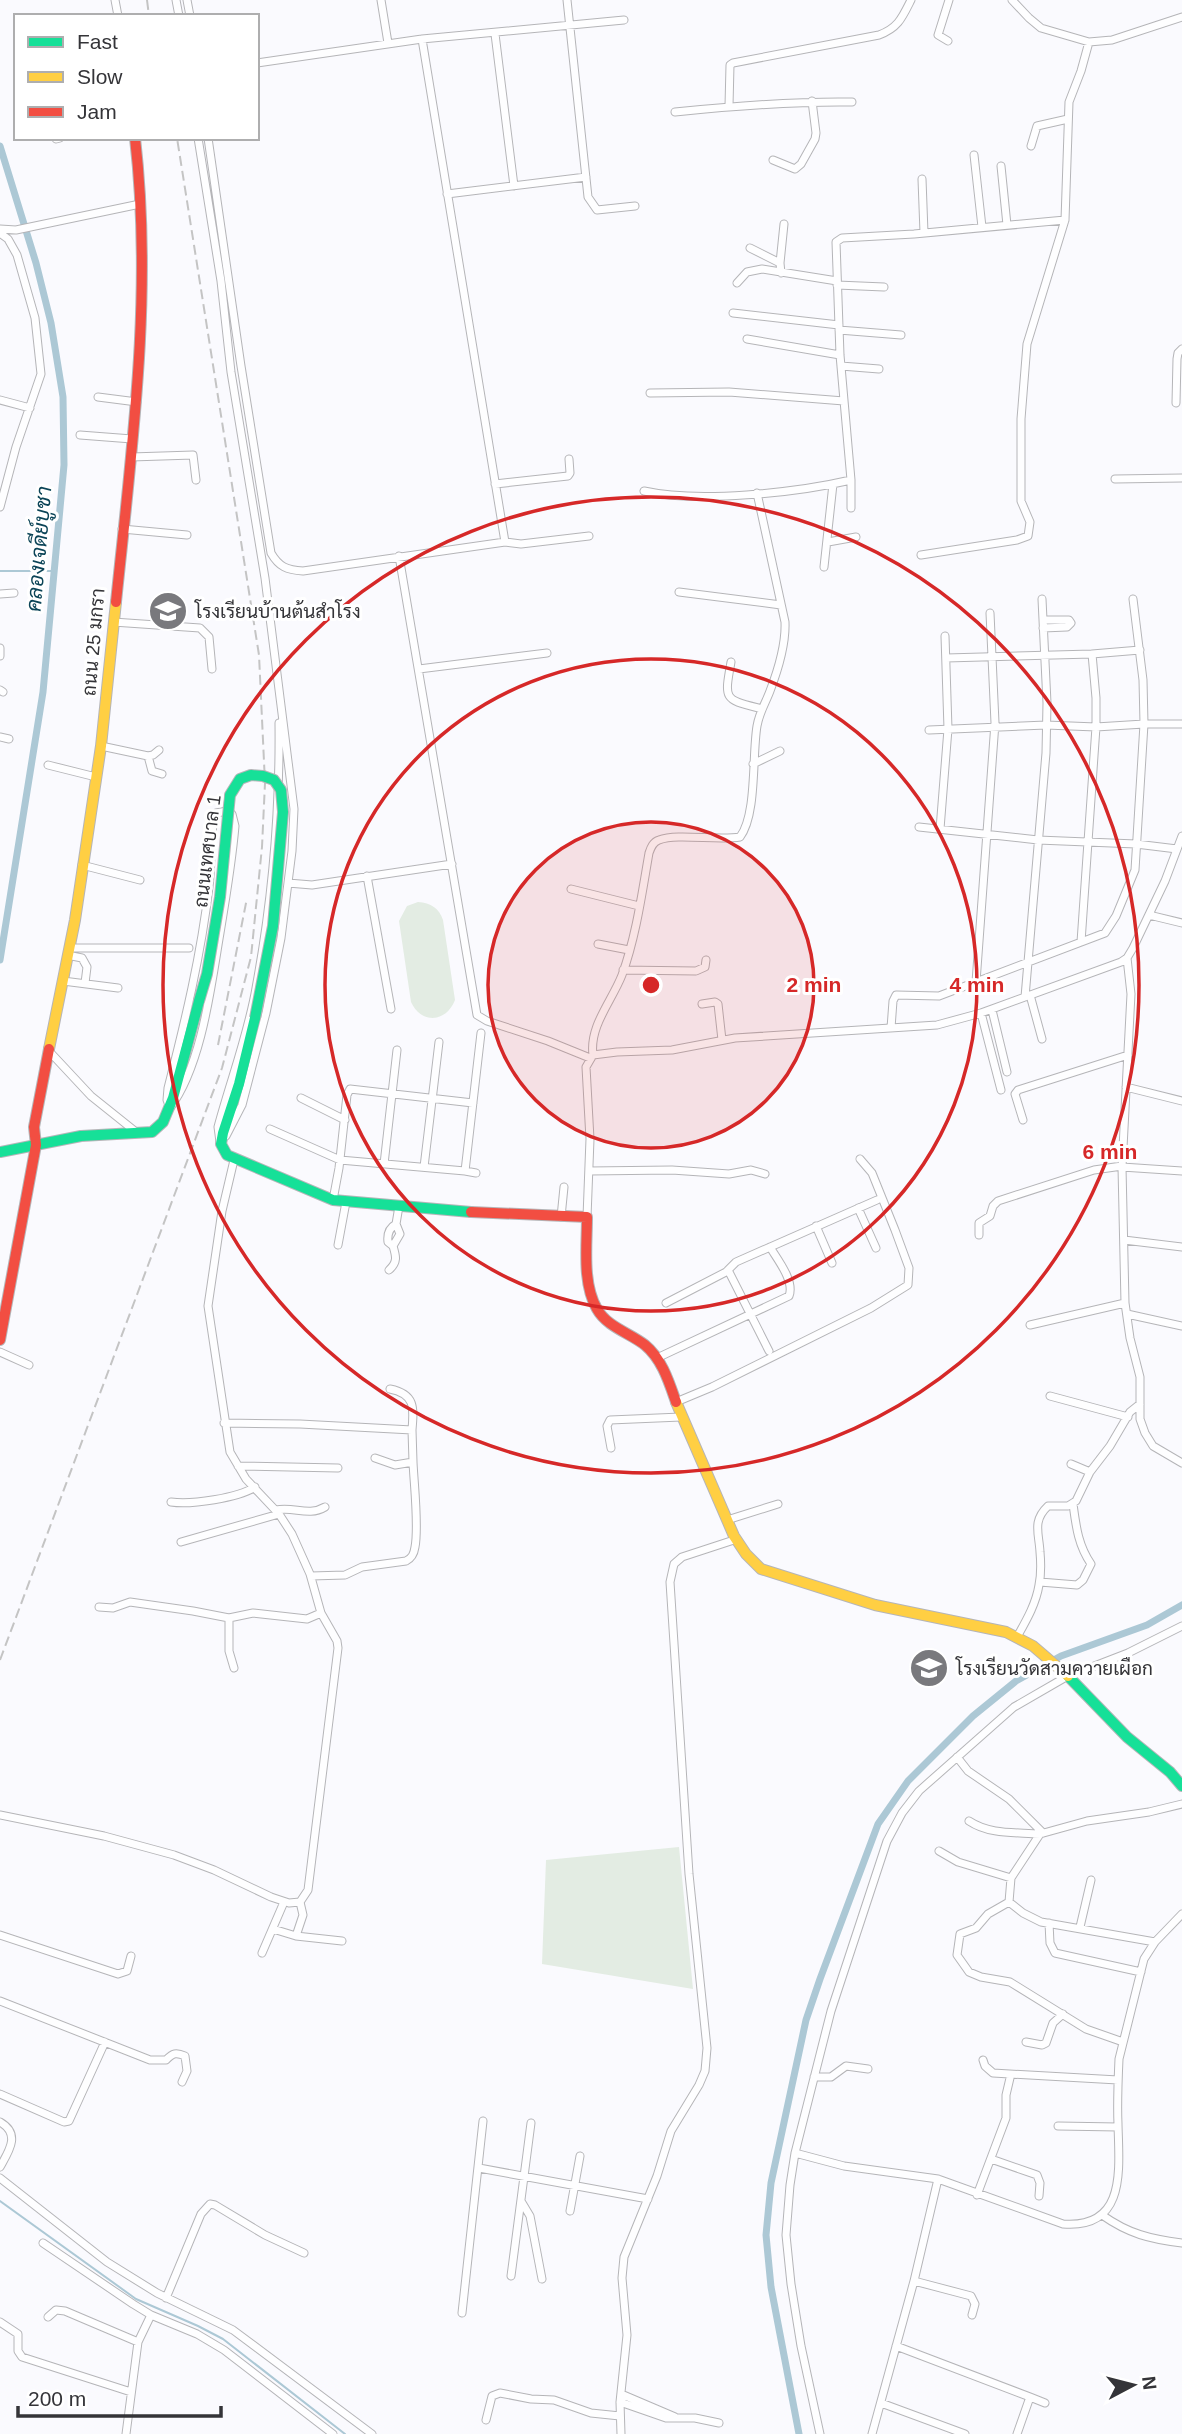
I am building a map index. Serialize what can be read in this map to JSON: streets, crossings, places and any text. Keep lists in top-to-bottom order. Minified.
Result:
{"streets":{"street":["ถนน 25 มกรา","ถนนเทศบาล 1"]},"crossings":[["ถนน 25 มกรา","ถนนเทศบาล 1"]],"water":["คลองเจดีย์บูชา"],"places":{"school or university":["โรงเรียนบ้านต้นสำโรง","โรงเรียนวัดสามควายเผือก"]},"legend":["Fast","Slow","Jam"],"scale_bar":"200 m","north":"right","rings":["2 min","4 min","6 min"]}
